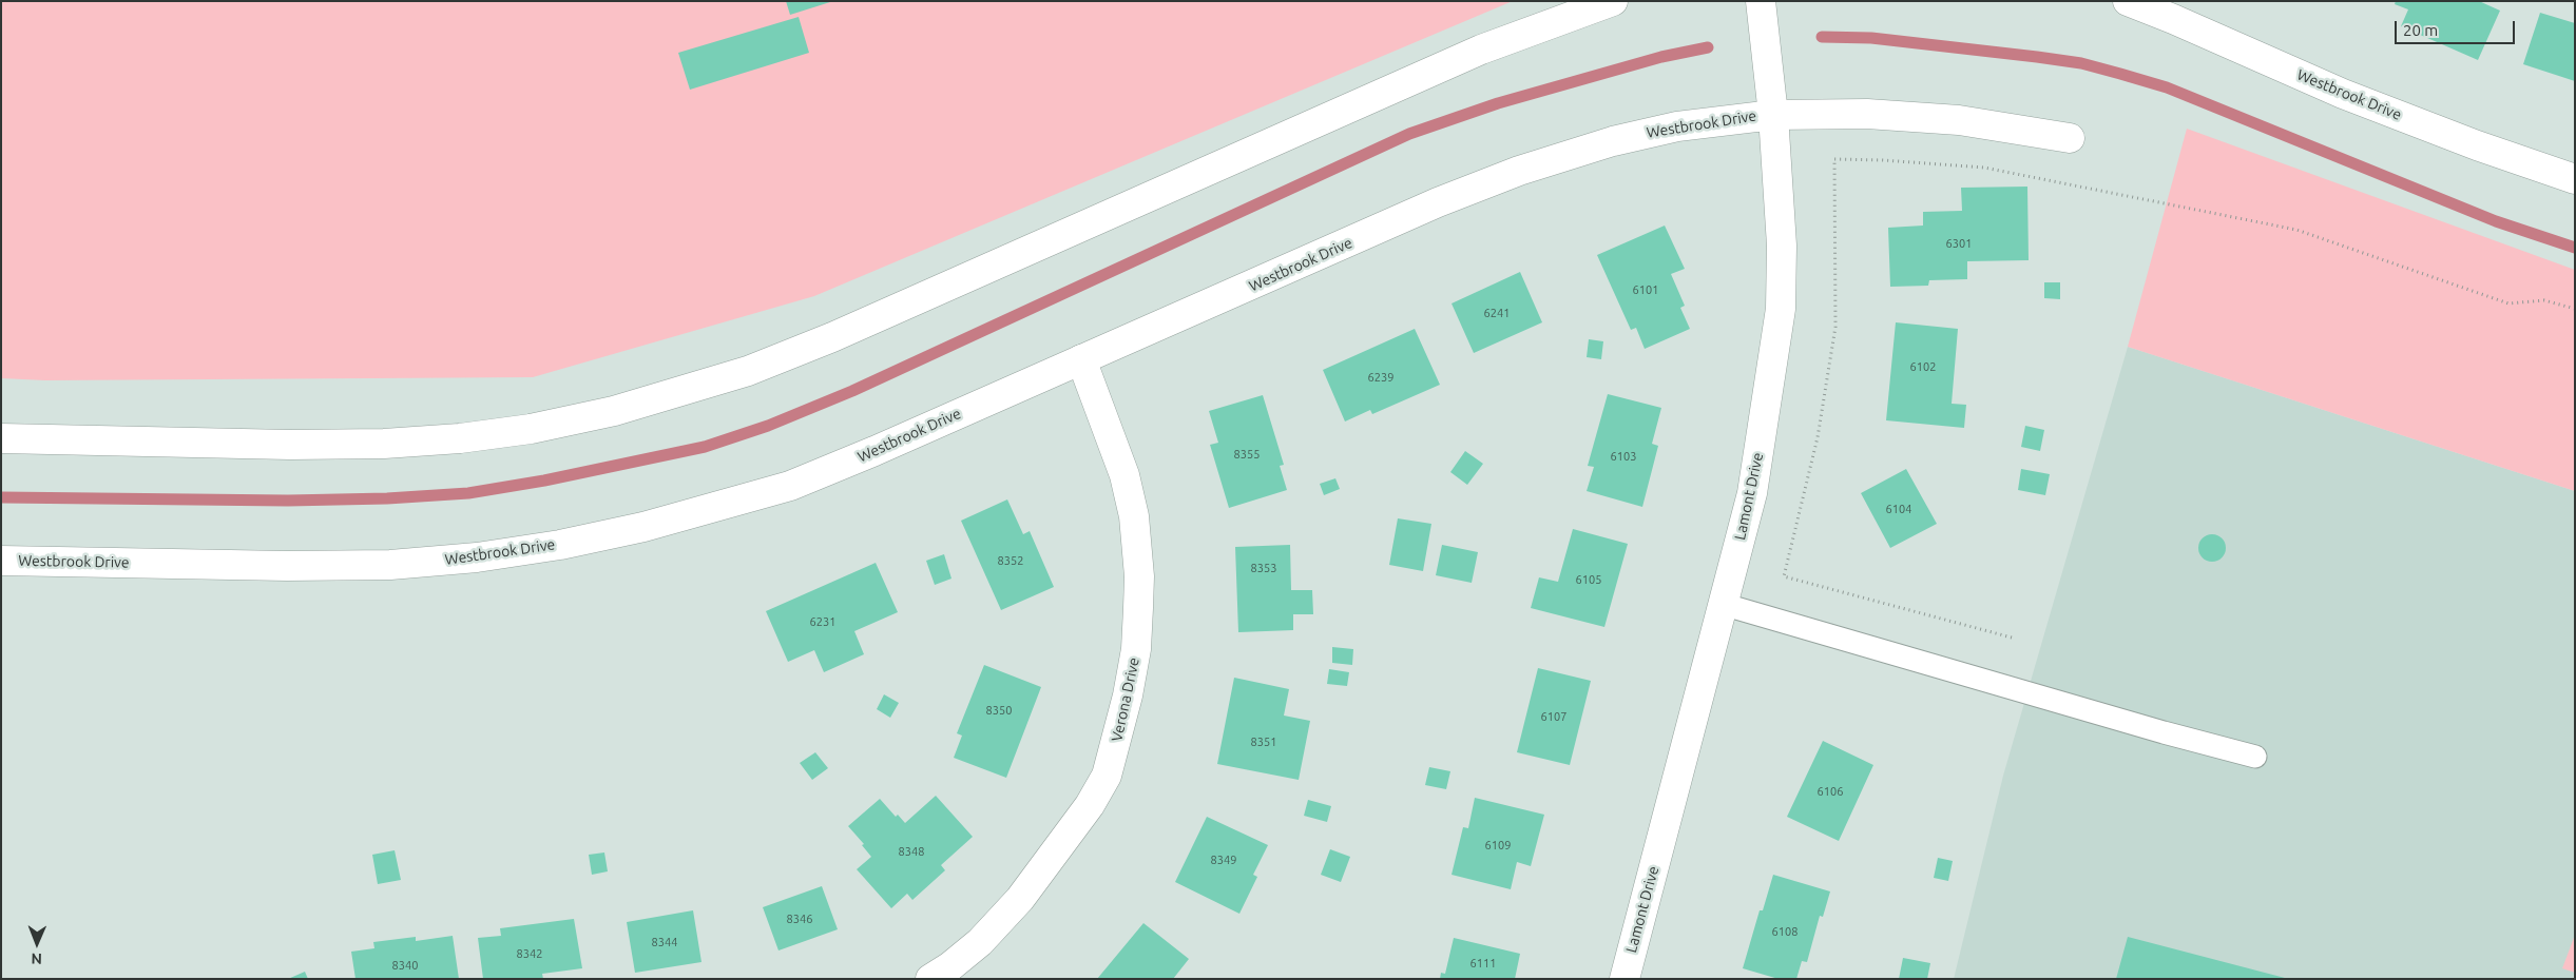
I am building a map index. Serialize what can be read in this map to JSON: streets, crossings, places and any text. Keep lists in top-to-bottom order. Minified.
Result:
{"streets":{"street":["Westbrook Drive","Lamont Drive","Verona Drive"]},"crossings":[["Westbrook Drive","Lamont Drive"],["Westbrook Drive","Verona Drive"]],"house_numbers":["6301","6101","6241","6102","6239","8355","6103","6104","8352","8353","6105","6231","8350","6107","8351","6106","6109","8348","8349","8346","6108","8344","8342","6111","8340"],"scale_bar":"20 m","north":"bottom"}
